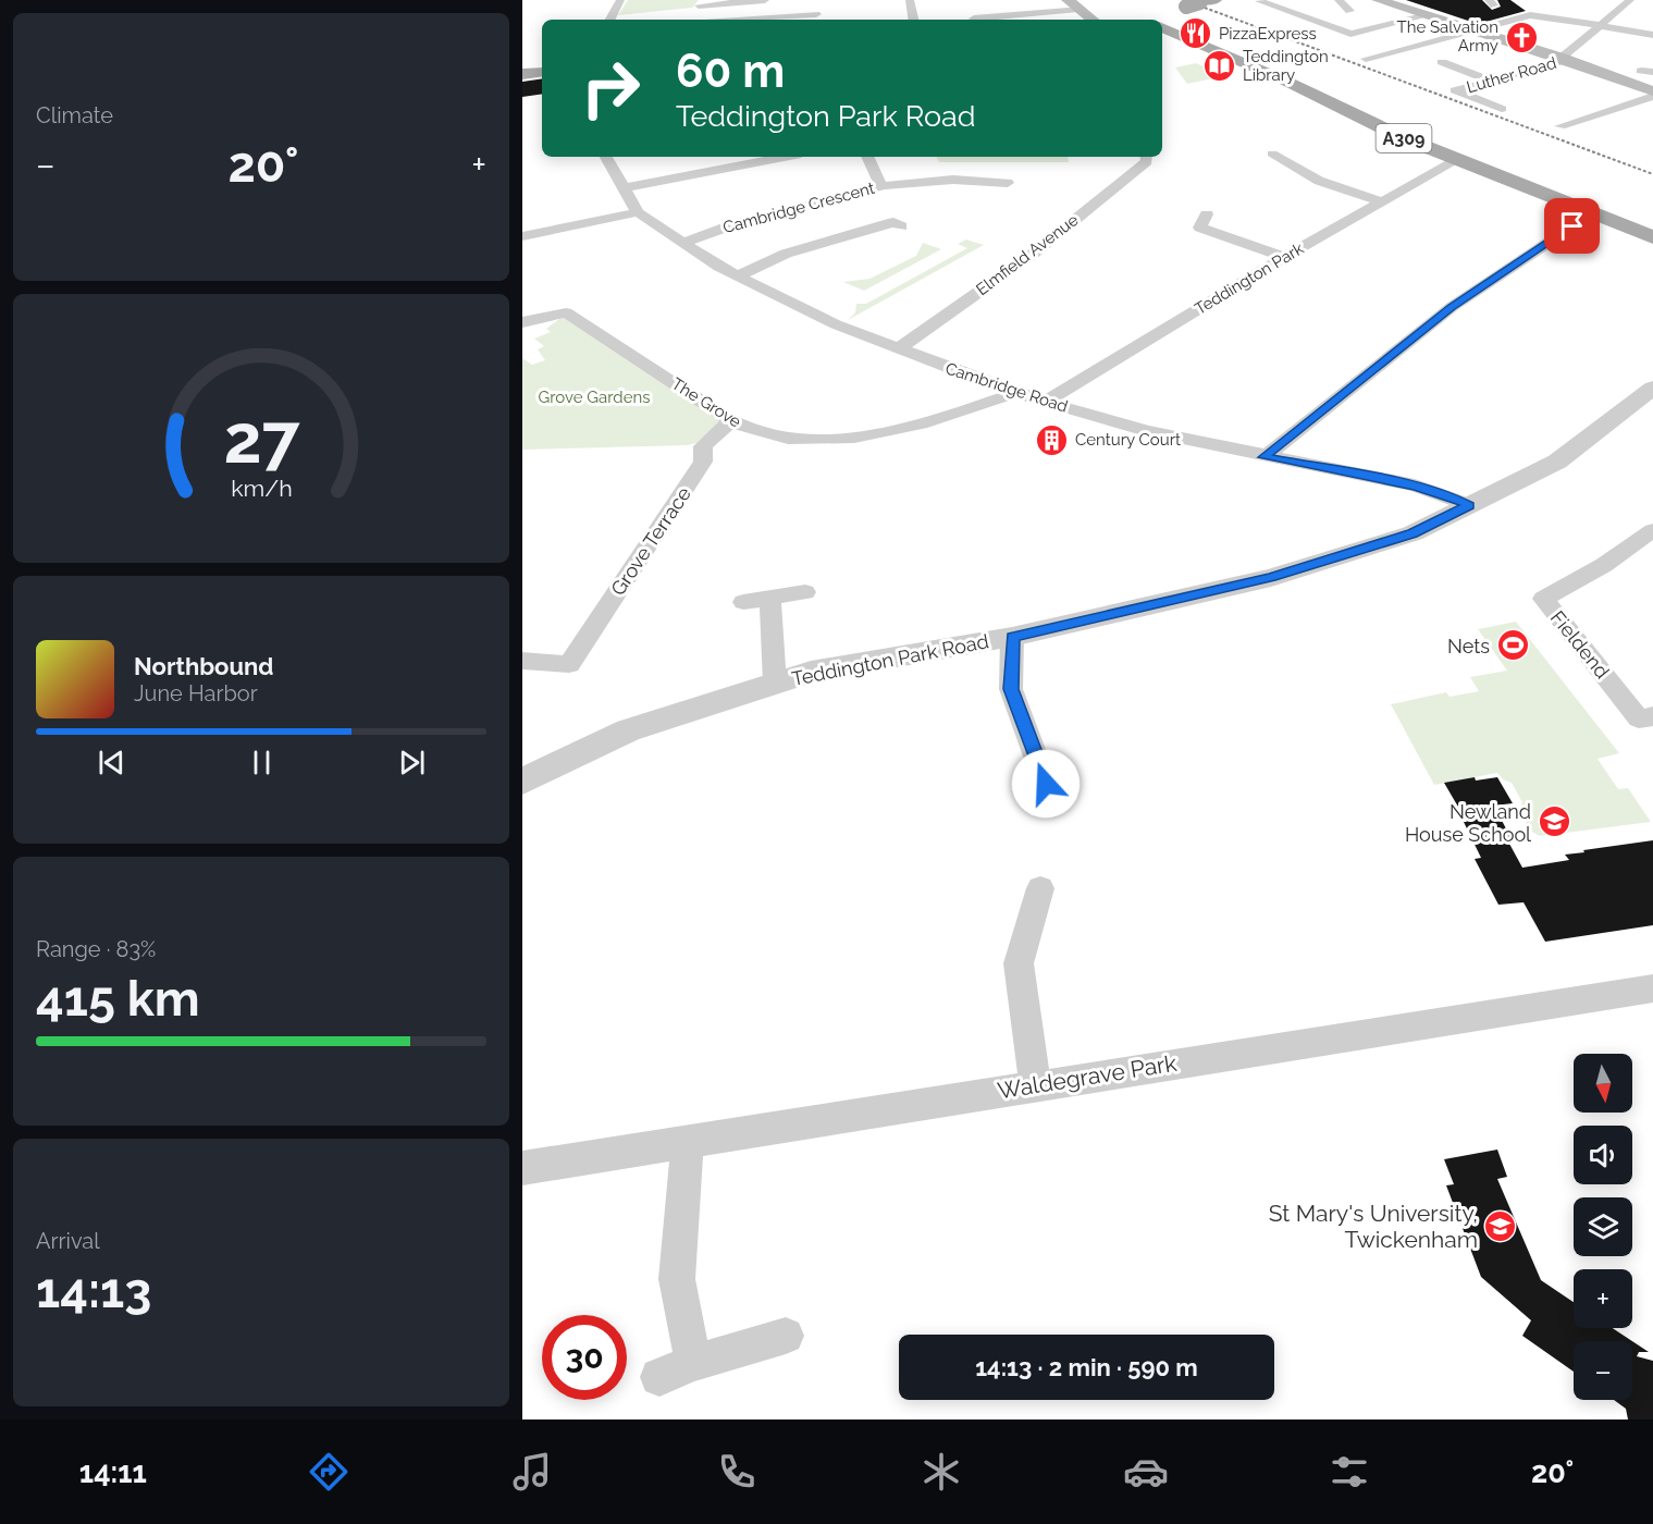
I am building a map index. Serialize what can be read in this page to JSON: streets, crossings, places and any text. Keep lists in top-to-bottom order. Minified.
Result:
{"streets":{"main road":["A309"],"street":["Luther Road","Cambridge Crescent","Elmfield Avenue","Teddington Park","Cambridge Road","The Grove","Grove Terrace","Fieldend","Teddington Park Road","Waldegrave Park"]},"crossings":[["A309","Teddington Park"],["Cambridge Crescent","Cambridge Road"],["Elmfield Avenue","Cambridge Road"],["Teddington Park","Cambridge Road"],["Cambridge Road","The Grove"],["Cambridge Road","Teddington Park Road"],["The Grove","Grove Terrace"]],"parks":["Grove Gardens"],"places":{"restaurant":["PizzaExpress"],"church":["The Salvation Army"],"library":["Teddington Library"],"building":["Century Court"],"sports":["Nets"],"school or university":["Newland House School","St Mary's University, Twickenham"]},"north":"bottom","page":{"tile":["Climate",["Range · 83%","415 km"],["Arrival","14:13"]],"turn":["60 m","Teddington Park Road"],"heat":["−","20°","+"],"song":["Northbound","June Harbor"],"map_buttons":["+","−"],"limit":"30","trip":"14:13 · 2 min · 590 m","tabs":["14:11","20°"],"gauge":["27","km/h"]}}
